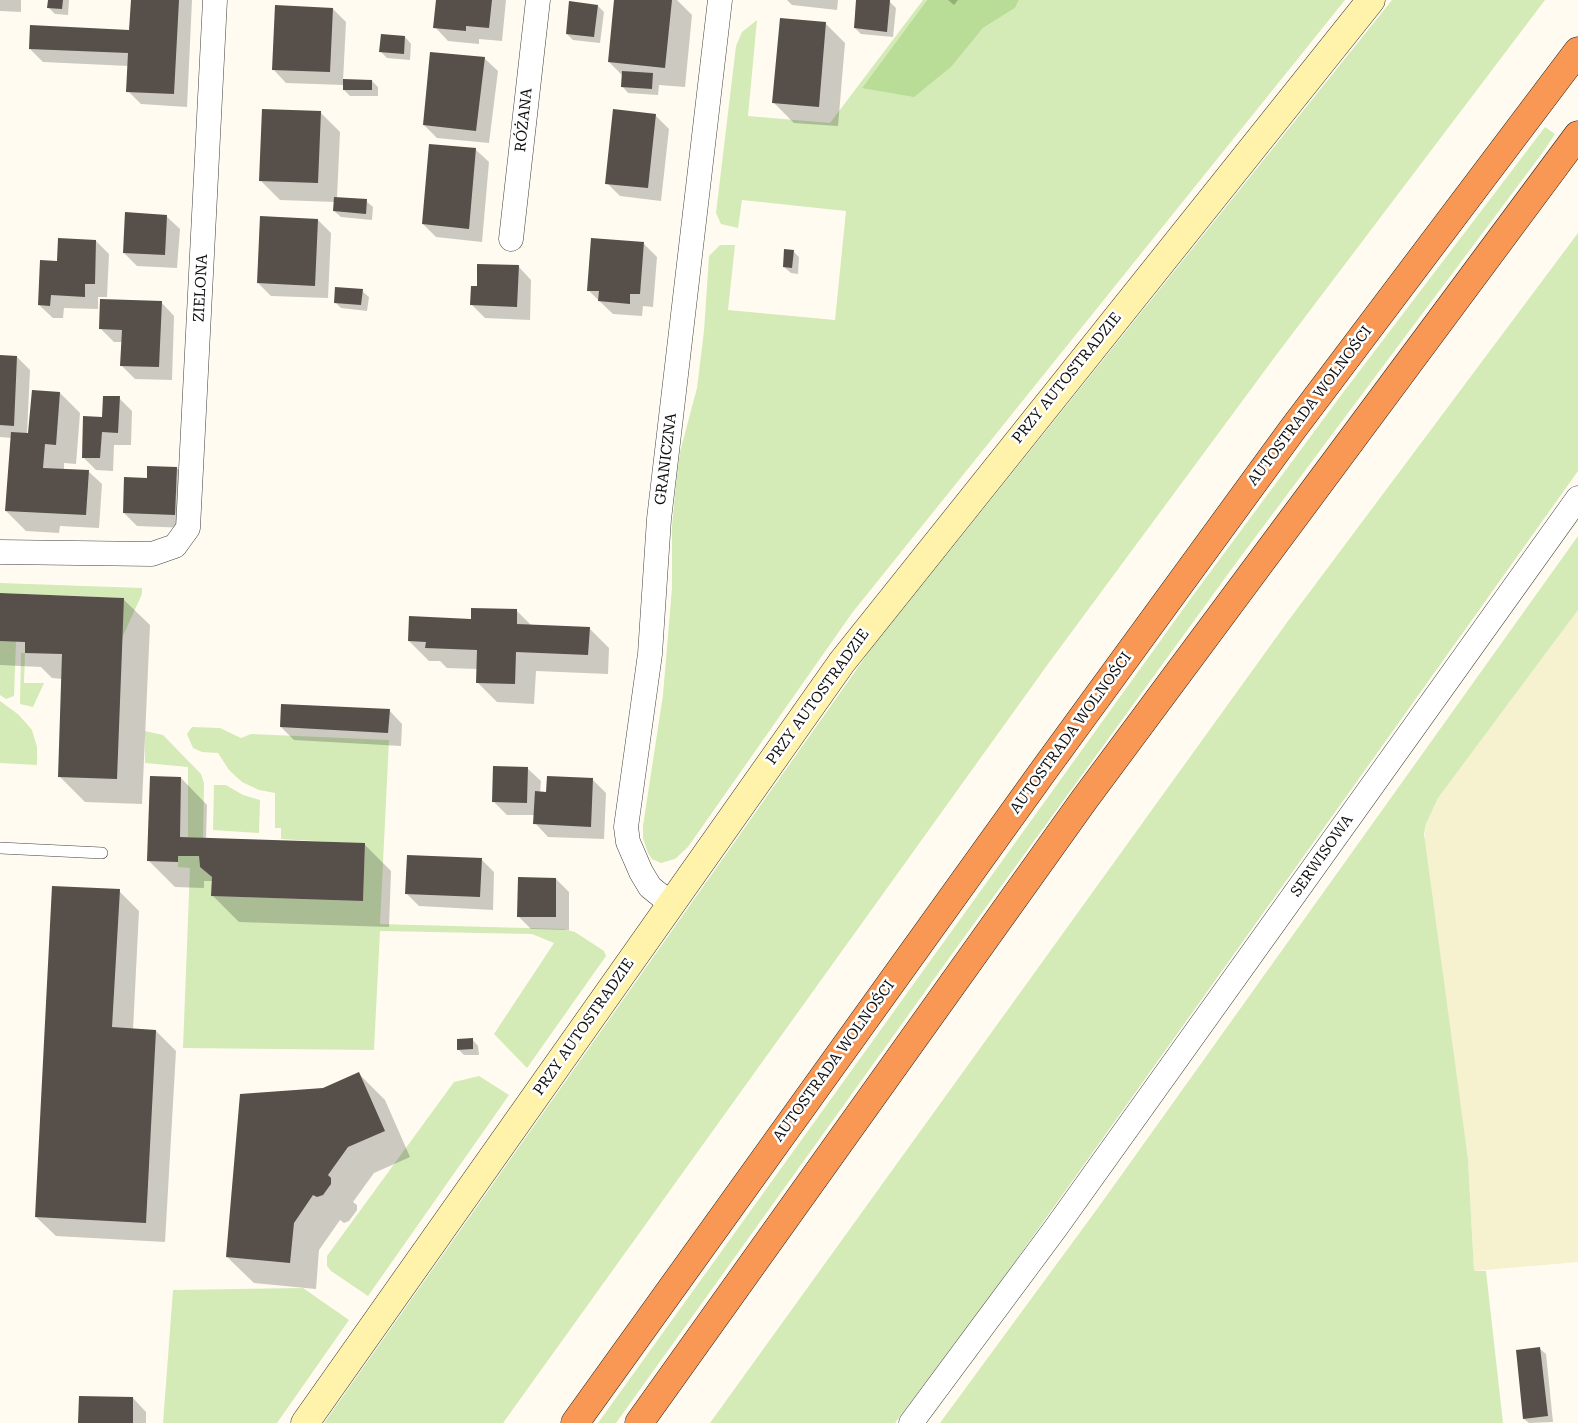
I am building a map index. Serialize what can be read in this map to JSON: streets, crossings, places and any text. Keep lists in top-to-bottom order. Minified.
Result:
{"streets":{"highway":["AUTOSTRADA WOLNOŚCI"],"street":["RÓŻANA","ZIELONA","PRZY AUTOSTRADZIE","GRANICZNA","SERWISOWA"]},"crossings":[["PRZY AUTOSTRADZIE","GRANICZNA"]]}
